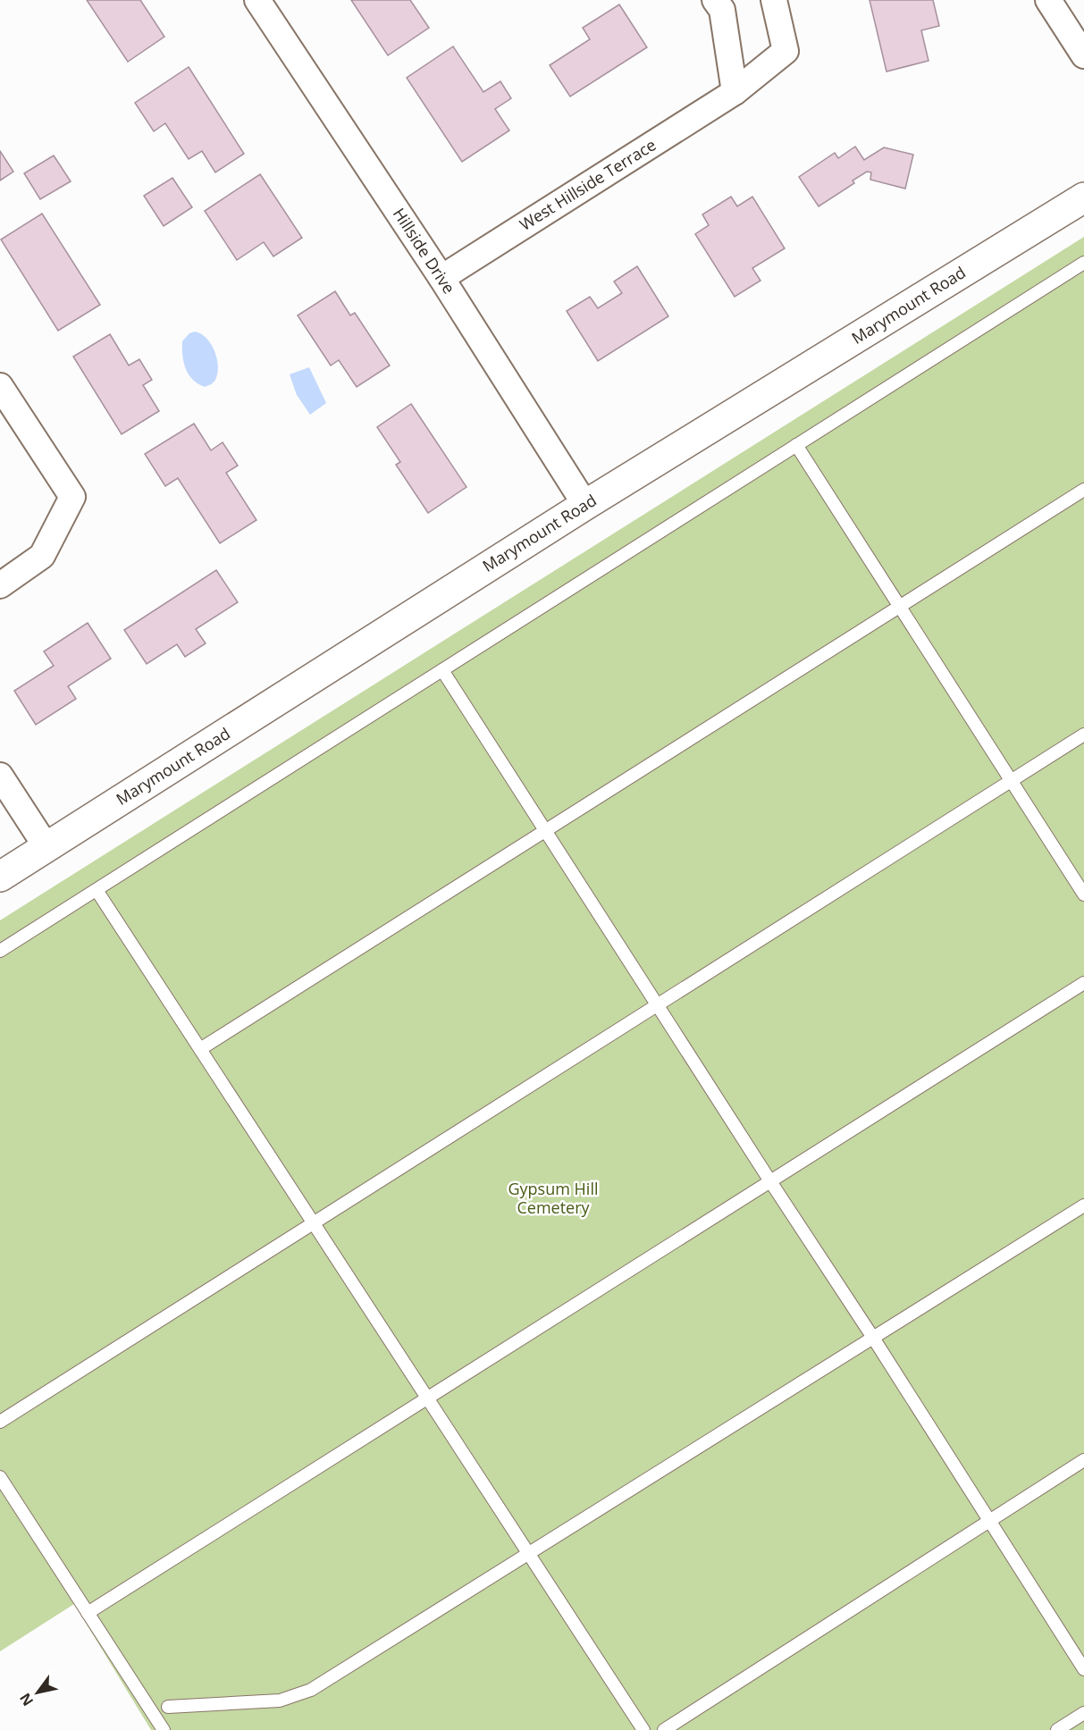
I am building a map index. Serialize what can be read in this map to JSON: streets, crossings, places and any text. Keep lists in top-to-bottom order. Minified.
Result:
{"streets":{"street":["West Hillside Terrace","Hillside Drive","Marymount Road"]},"crossings":[["West Hillside Terrace","Hillside Drive"],["Hillside Drive","Marymount Road"]],"parks":["Gypsum Hill Cemetery"],"north":"bottom left"}
